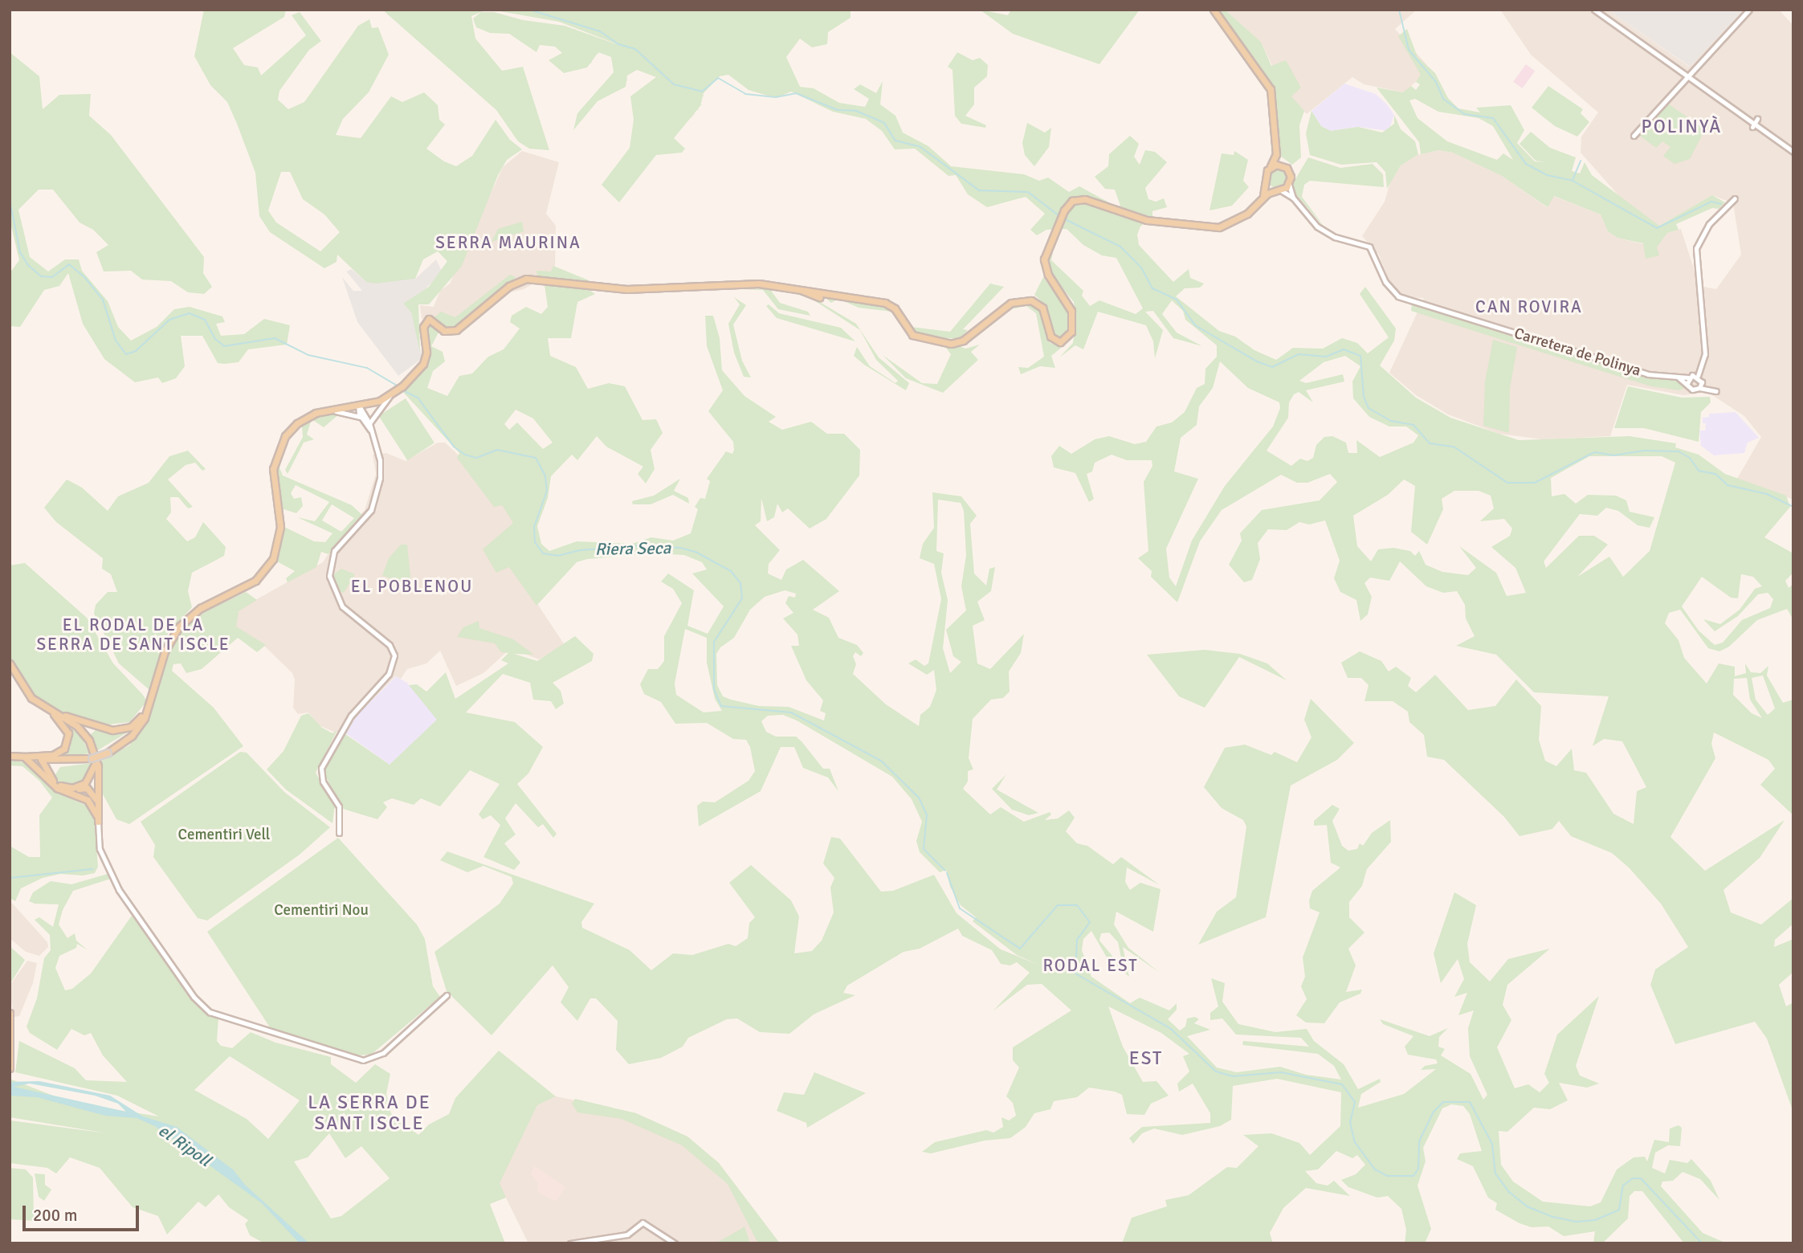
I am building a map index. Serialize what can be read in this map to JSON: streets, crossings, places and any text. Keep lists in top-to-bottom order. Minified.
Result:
{"streets":{"street":["Carretera de Polinya"]},"districts":["POLINYÀ","SERRA MAURINA","CAN ROVIRA","EL POBLENOU","EL RODAL DE LA SERRA DE SANT ISCLE","RODAL EST","EST","LA SERRA DE SANT ISCLE"],"water":["Riera Seca","el Ripoll"],"parks":["Cementiri Vell","Cementiri Nou"],"scale_bar":"200 m"}
